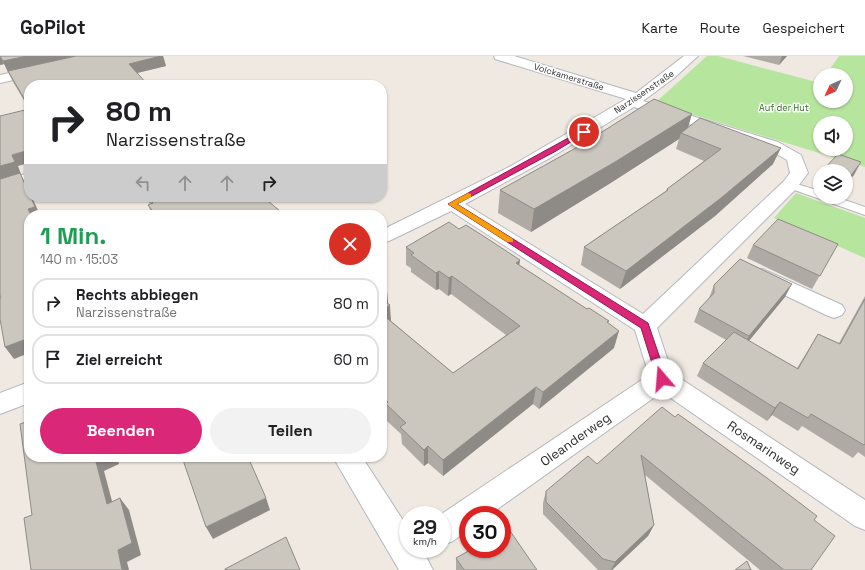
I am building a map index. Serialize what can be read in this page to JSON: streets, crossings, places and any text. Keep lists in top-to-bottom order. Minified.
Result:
{"streets":{"street":["Volckamerstraße","Narzissenstraße","Oleanderweg","Rosmarinweg"]},"crossings":[["Volckamerstraße","Narzissenstraße"],["Oleanderweg","Rosmarinweg"]],"parks":["Auf der Hut"],"north":"bottom left","page":{"header":"GoPilot","nav":["Karte","Route","Gespeichert"],"turn":["80 m","Narzissenstraße"],"heading":["1 Min.","140 m · 15:03"],"list":[{"name":"Rechts abbiegen","note":"Narzissenstraße","value":"80 m"},{"name":"Ziel erreicht","value":"60 m"}],"buttons":["Beenden","Teilen"],"speed":"29 km/h","limit":"30"}}
